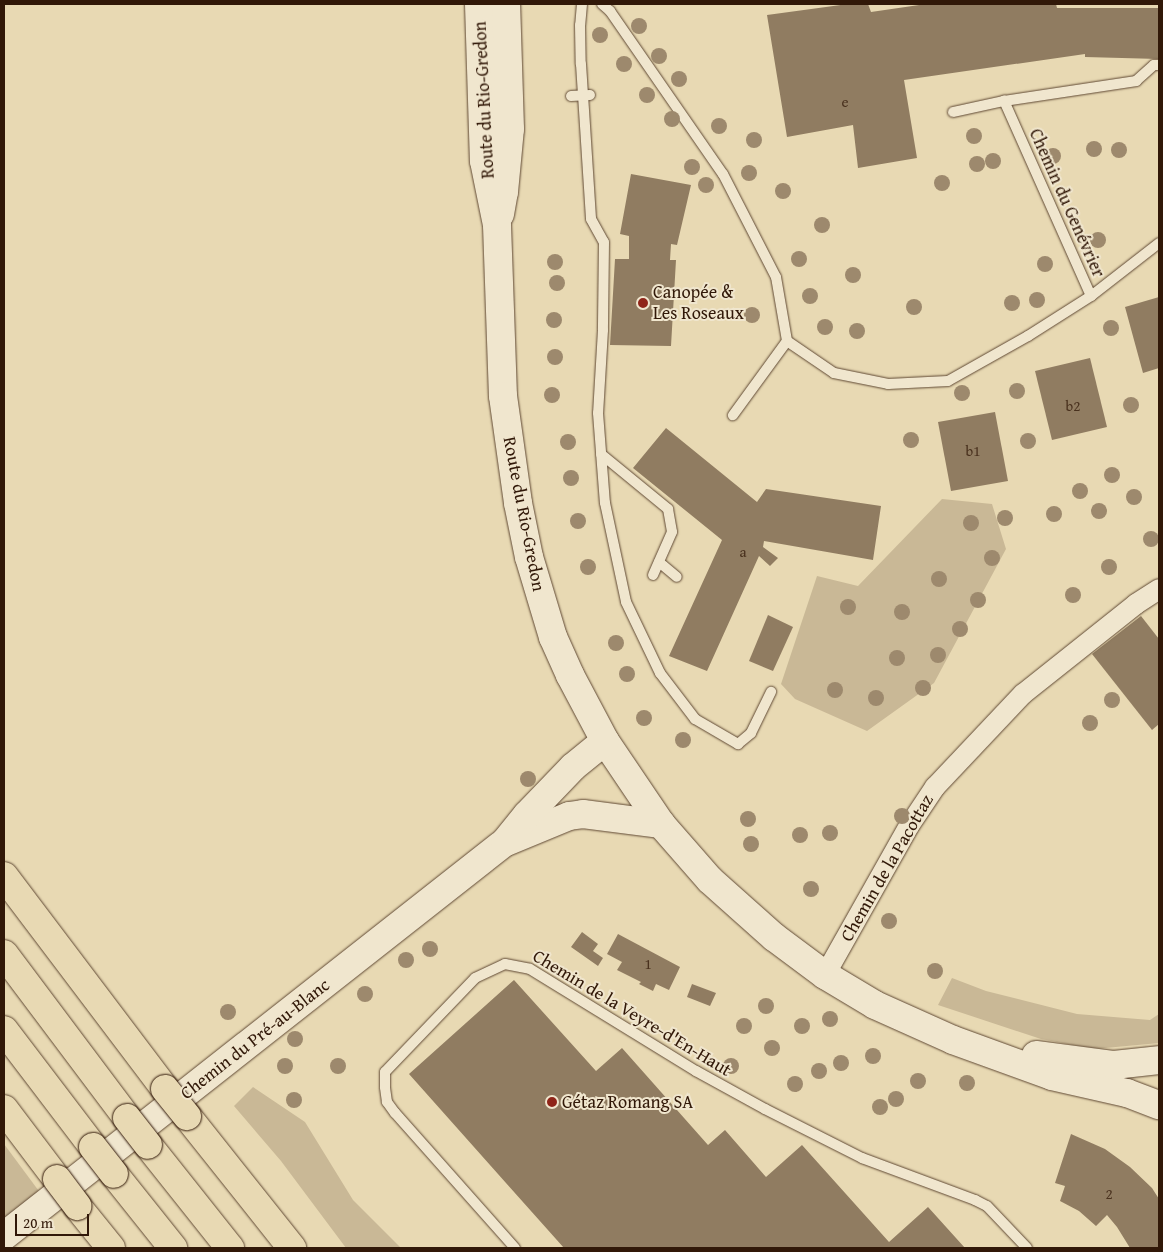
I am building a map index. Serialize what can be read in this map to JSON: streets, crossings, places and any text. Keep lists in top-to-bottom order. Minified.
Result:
{"streets":{"main road":["Route du Rio-Gredon","Chemin du Pré-au-Blanc"],"street":["Chemin de la Pacottaz"],"lane":["Chemin du Genévrier","Chemin de la Veyre-d'En-Haut"]},"crossings":[["Route du Rio-Gredon","Chemin de la Pacottaz"],["Route du Rio-Gredon","Chemin du Pré-au-Blanc"]],"places":["Canopée & Les Roseaux","Gétaz Romang SA"],"house_numbers":["e","b2","b1","a","1","2"],"scale_bar":"20 m"}
